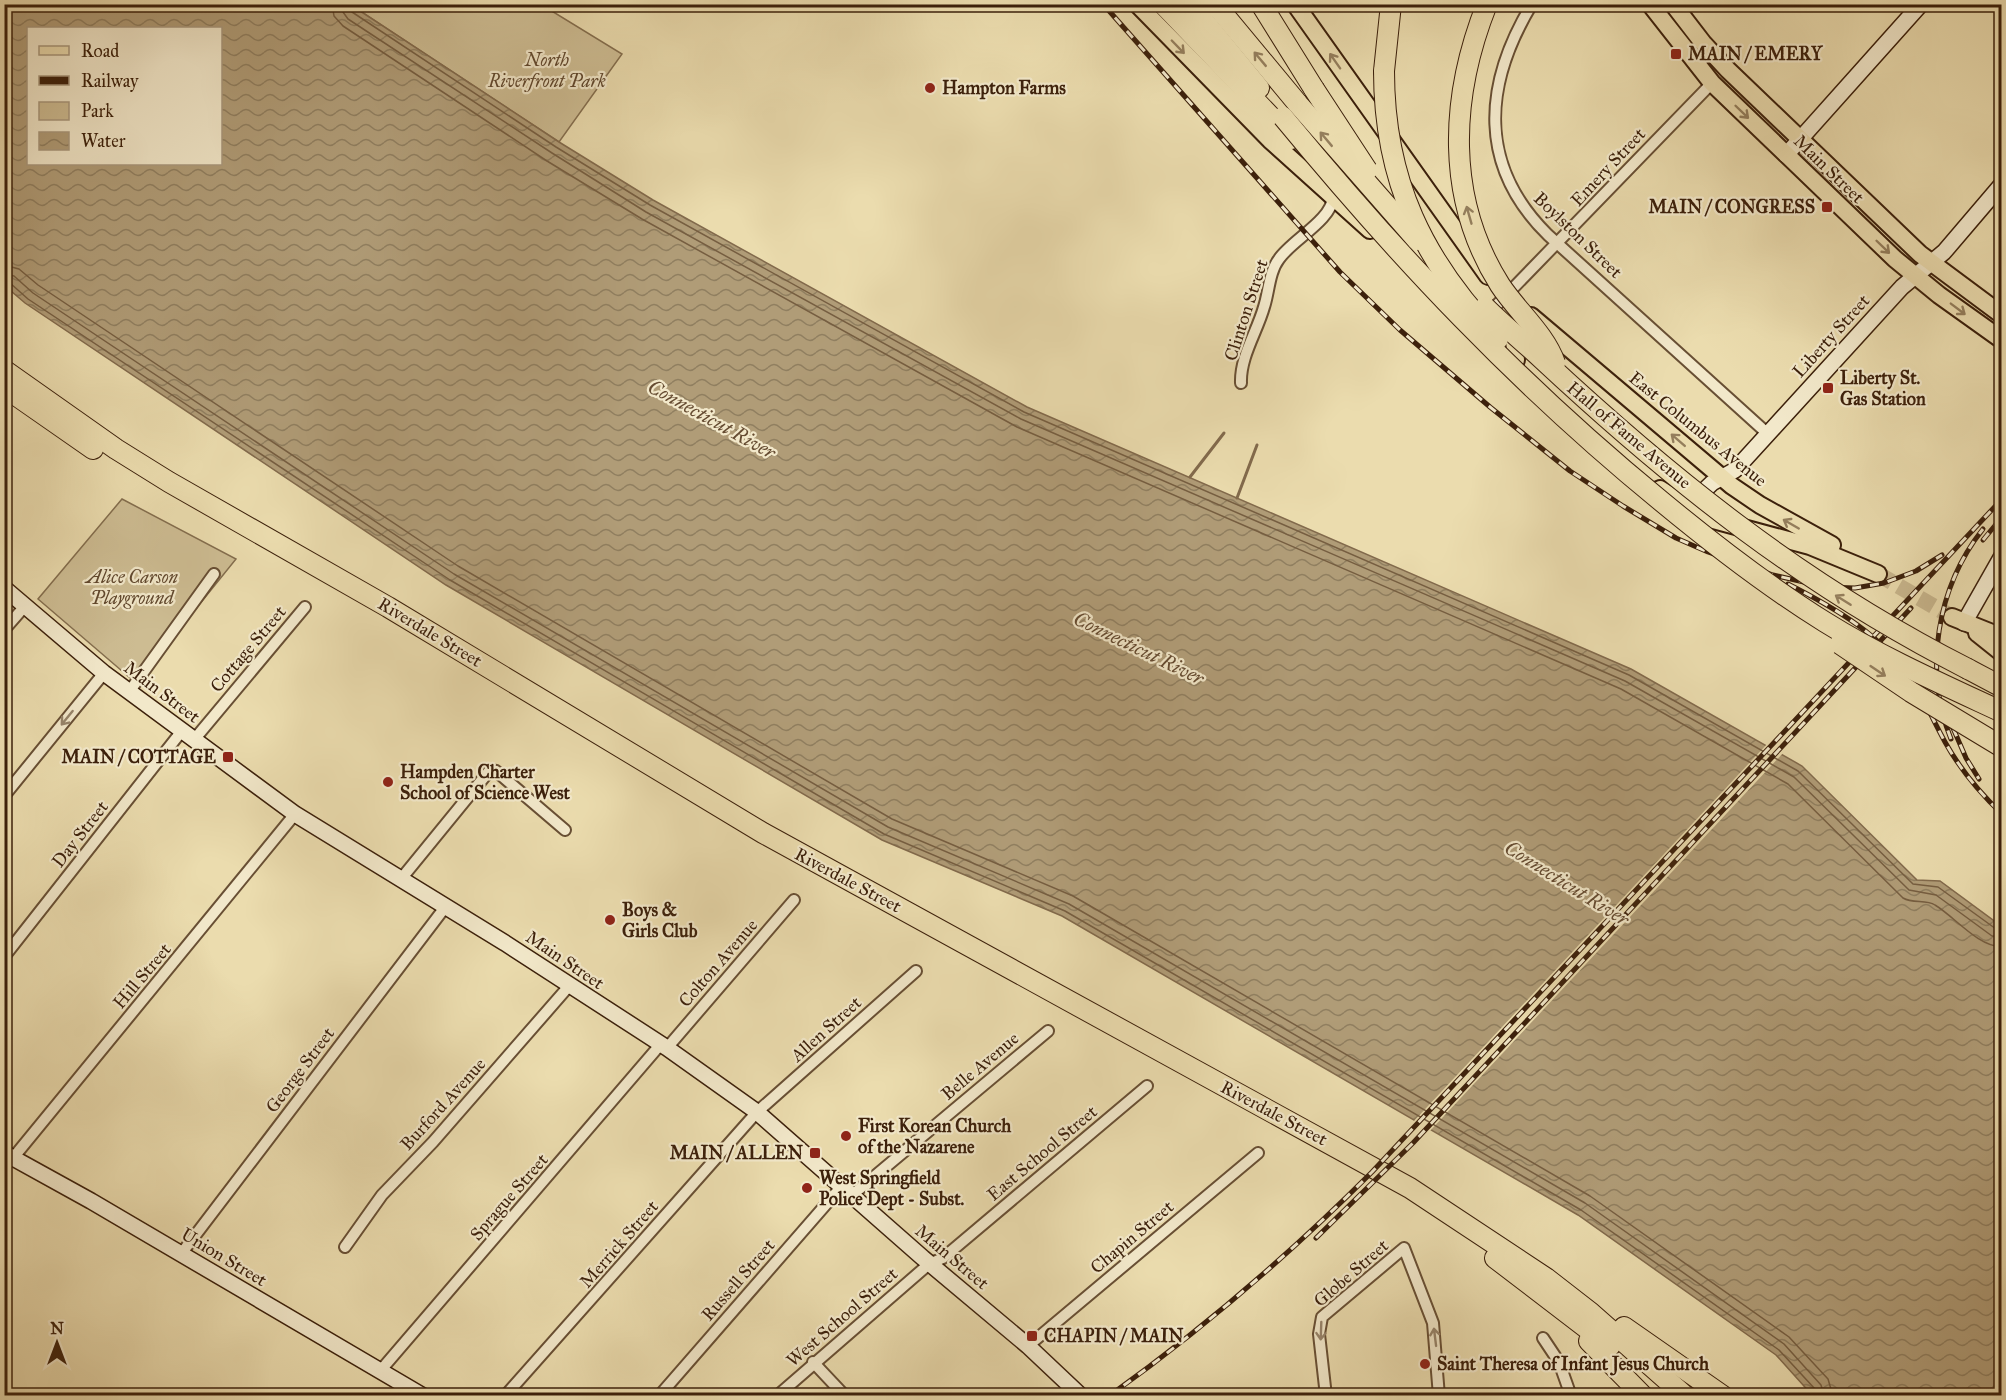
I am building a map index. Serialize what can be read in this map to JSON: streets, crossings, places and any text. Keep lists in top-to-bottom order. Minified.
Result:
{"streets":{"highway":["Riverdale Street"],"main road":["Main Street","East Columbus Avenue","Hall of Fame Avenue"],"street":["Emery Street","Boylston Street","Clinton Street","Liberty Street","Cottage Street","Day Street","Colton Avenue","Hill Street","Allen Street","Belle Avenue","George Street","Burford Avenue","East School Street","Sprague Street","Chapin Street","Merrick Street","Union Street","Globe Street","Russell Street","West School Street"]},"crossings":[["Emery Street","Main Street"],["Emery Street","Boylston Street"],["Emery Street","East Columbus Avenue"],["Emery Street","Hall of Fame Avenue"],["Main Street","Liberty Street"],["Main Street","Cottage Street"],["Main Street","Day Street"],["Main Street","Colton Avenue"],["Main Street","Hill Street"],["Main Street","Allen Street"],["Main Street","Belle Avenue"],["Main Street","George Street"],["Main Street","Burford Avenue"],["Main Street","East School Street"],["Main Street","Sprague Street"],["Main Street","Chapin Street"],["Main Street","Merrick Street"],["Main Street","Russell Street"],["Main Street","West School Street"],["Boylston Street","Liberty Street"],["Clinton Street","Hall of Fame Avenue"],["Liberty Street","East Columbus Avenue"],["Liberty Street","Hall of Fame Avenue"],["East Columbus Avenue","Hall of Fame Avenue"],["Cottage Street","Day Street"],["Colton Avenue","Sprague Street"],["Hill Street","Union Street"],["Allen Street","Merrick Street"],["Belle Avenue","Russell Street"],["George Street","Union Street"],["East School Street","West School Street"],["Sprague Street","Union Street"]],"one_way":["East Columbus Avenue"],"water":["Connecticut River"],"parks":["North Riverfront Park","Alice Carson Playground"],"places":{"transit":["MAIN / EMERY","MAIN / CONGRESS","Liberty St. Gas Station","MAIN / COTTAGE","MAIN / ALLEN","CHAPIN / MAIN"],"other":["Hampton Farms","Hampden Charter School of Science West","Boys & Girls Club","First Korean Church of the Nazarene","West Springfield Police Dept - Subst.","Saint Theresa of Infant Jesus Church"]},"legend":["Road","Railway","Park","Water"],"north":"top"}
